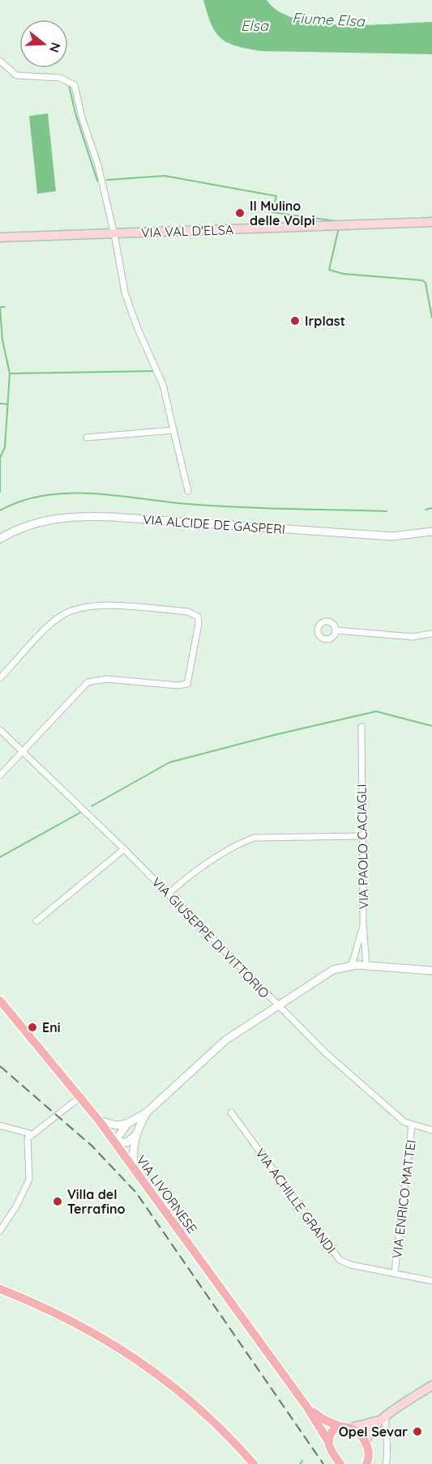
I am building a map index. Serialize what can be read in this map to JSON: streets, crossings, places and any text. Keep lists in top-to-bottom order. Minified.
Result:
{"streets":{"main road":["VIA VAL D'ELSA","VIA LIVORNESE"],"street":["VIA ALCIDE DE GASPERI","VIA PAOLO CACIAGLI","VIA GIUSEPPE DI VITTORIO","VIA ENRICO MATTEI","VIA ACHILLE GRANDI"]},"crossings":[["VIA GIUSEPPE DI VITTORIO","VIA ENRICO MATTEI"],["VIA ENRICO MATTEI","VIA ACHILLE GRANDI"]],"water":["Fiume Elsa","Elsa"],"places":["Il Mulino delle Volpi","Irplast","Eni","Villa del Terrafino","Opel Sevar"],"north":"right"}
